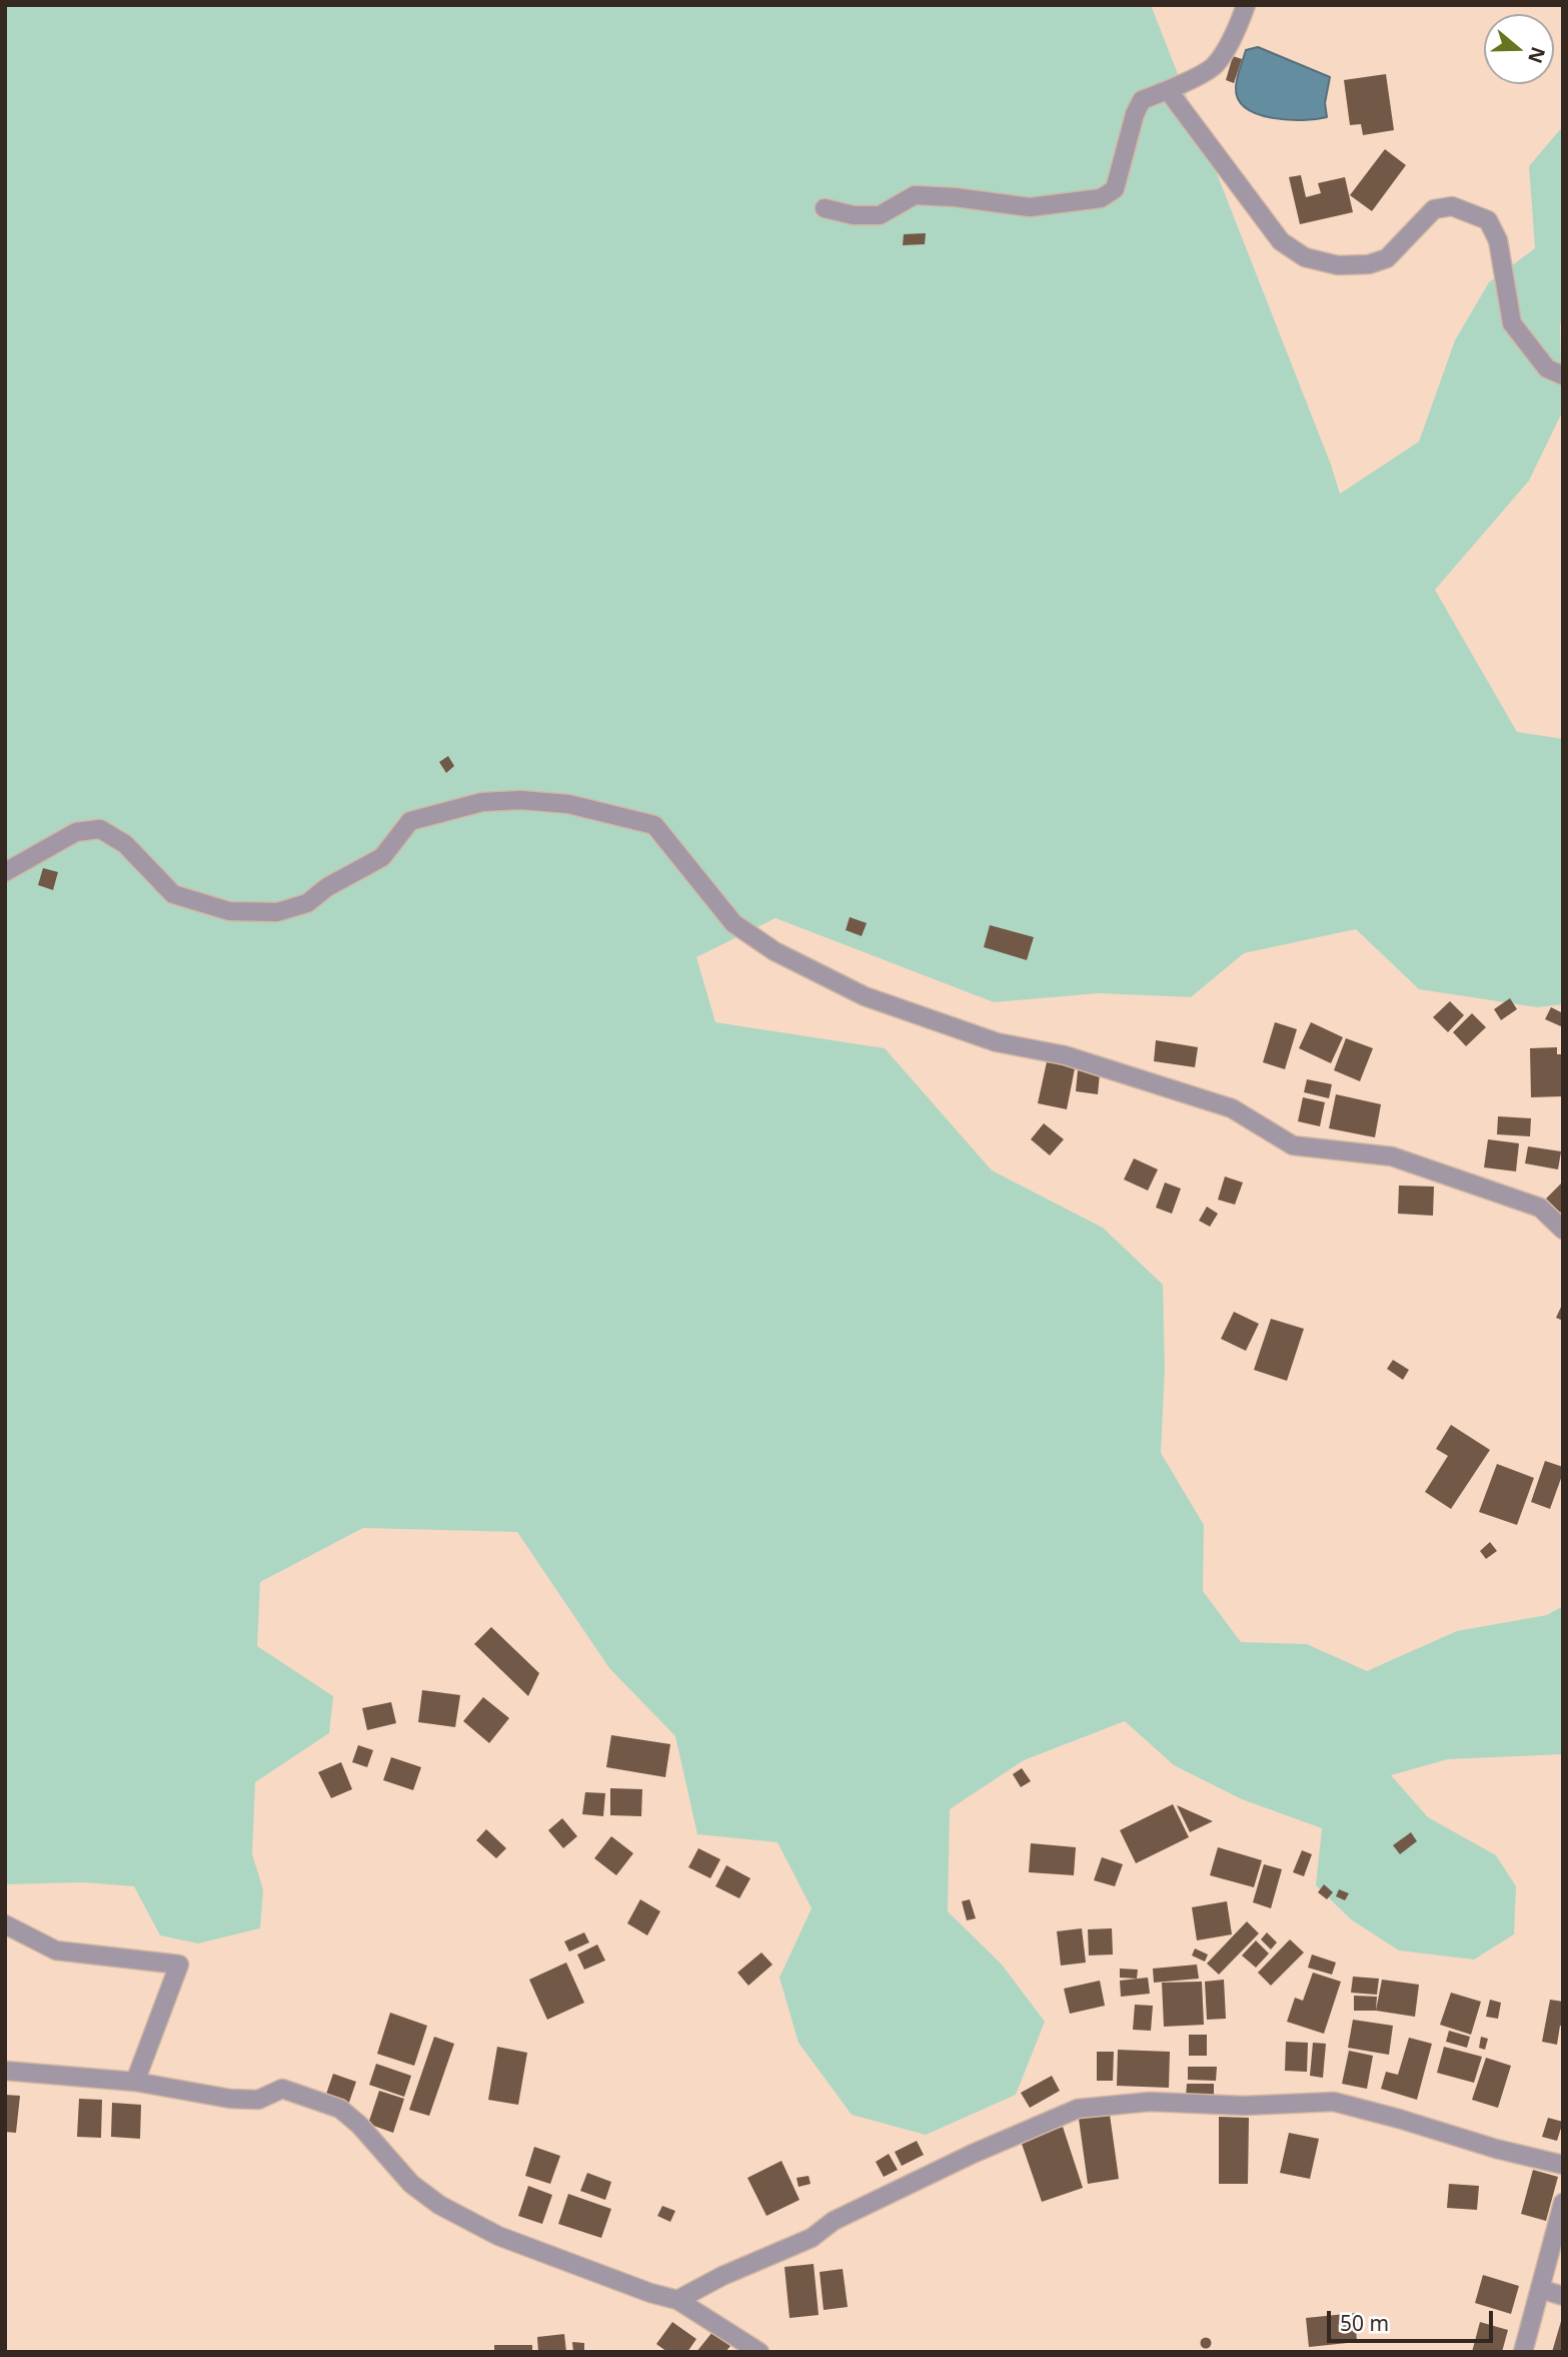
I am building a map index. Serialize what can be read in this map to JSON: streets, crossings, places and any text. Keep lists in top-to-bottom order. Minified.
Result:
{"scale_bar":"50 m","north":"right"}
